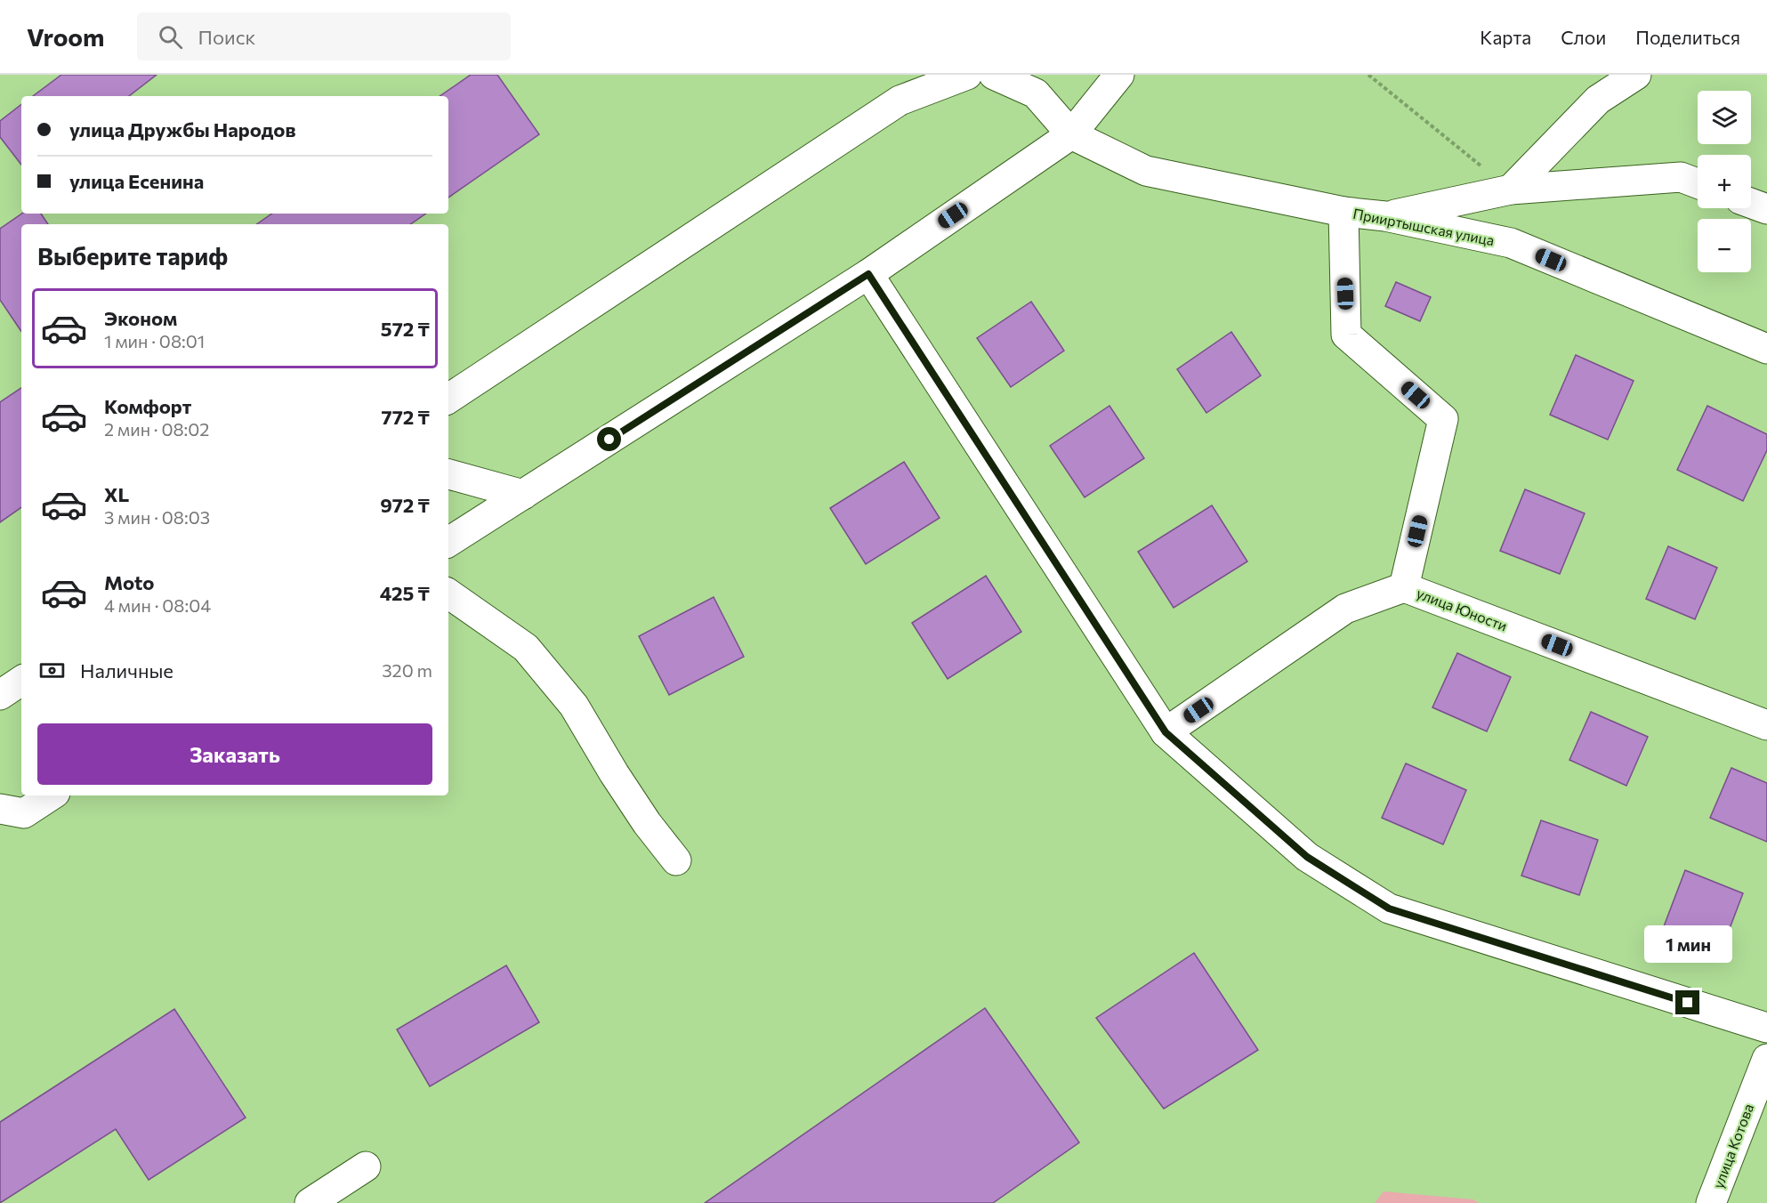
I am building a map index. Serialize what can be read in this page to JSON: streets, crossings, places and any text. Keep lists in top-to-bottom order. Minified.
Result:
{"streets":{"street":["Прииртышская улица","улица Юности","улица Котова"]},"crossings":[["Прииртышская улица","улица Юности"]],"page":{"header":"Vroom","search":"Поиск","nav":["Карта","Слои","Поделиться"],"map_buttons":["+","−"],"banner":["улица Дружбы Народов","улица Есенина"],"heading":"Выберите тариф","list":[{"name":"Эконом","note":"1 мин · 08:01","value":"572 ₸"},{"name":"Комфорт","note":"2 мин · 08:02","value":"772 ₸"},{"name":"XL","note":"3 мин · 08:03","value":"972 ₸"},{"name":"Moto","note":"4 мин · 08:04","value":"425 ₸"}],"pay":["Наличные","320 m"],"buttons":"Заказать","bubble":"1 мин"}}
